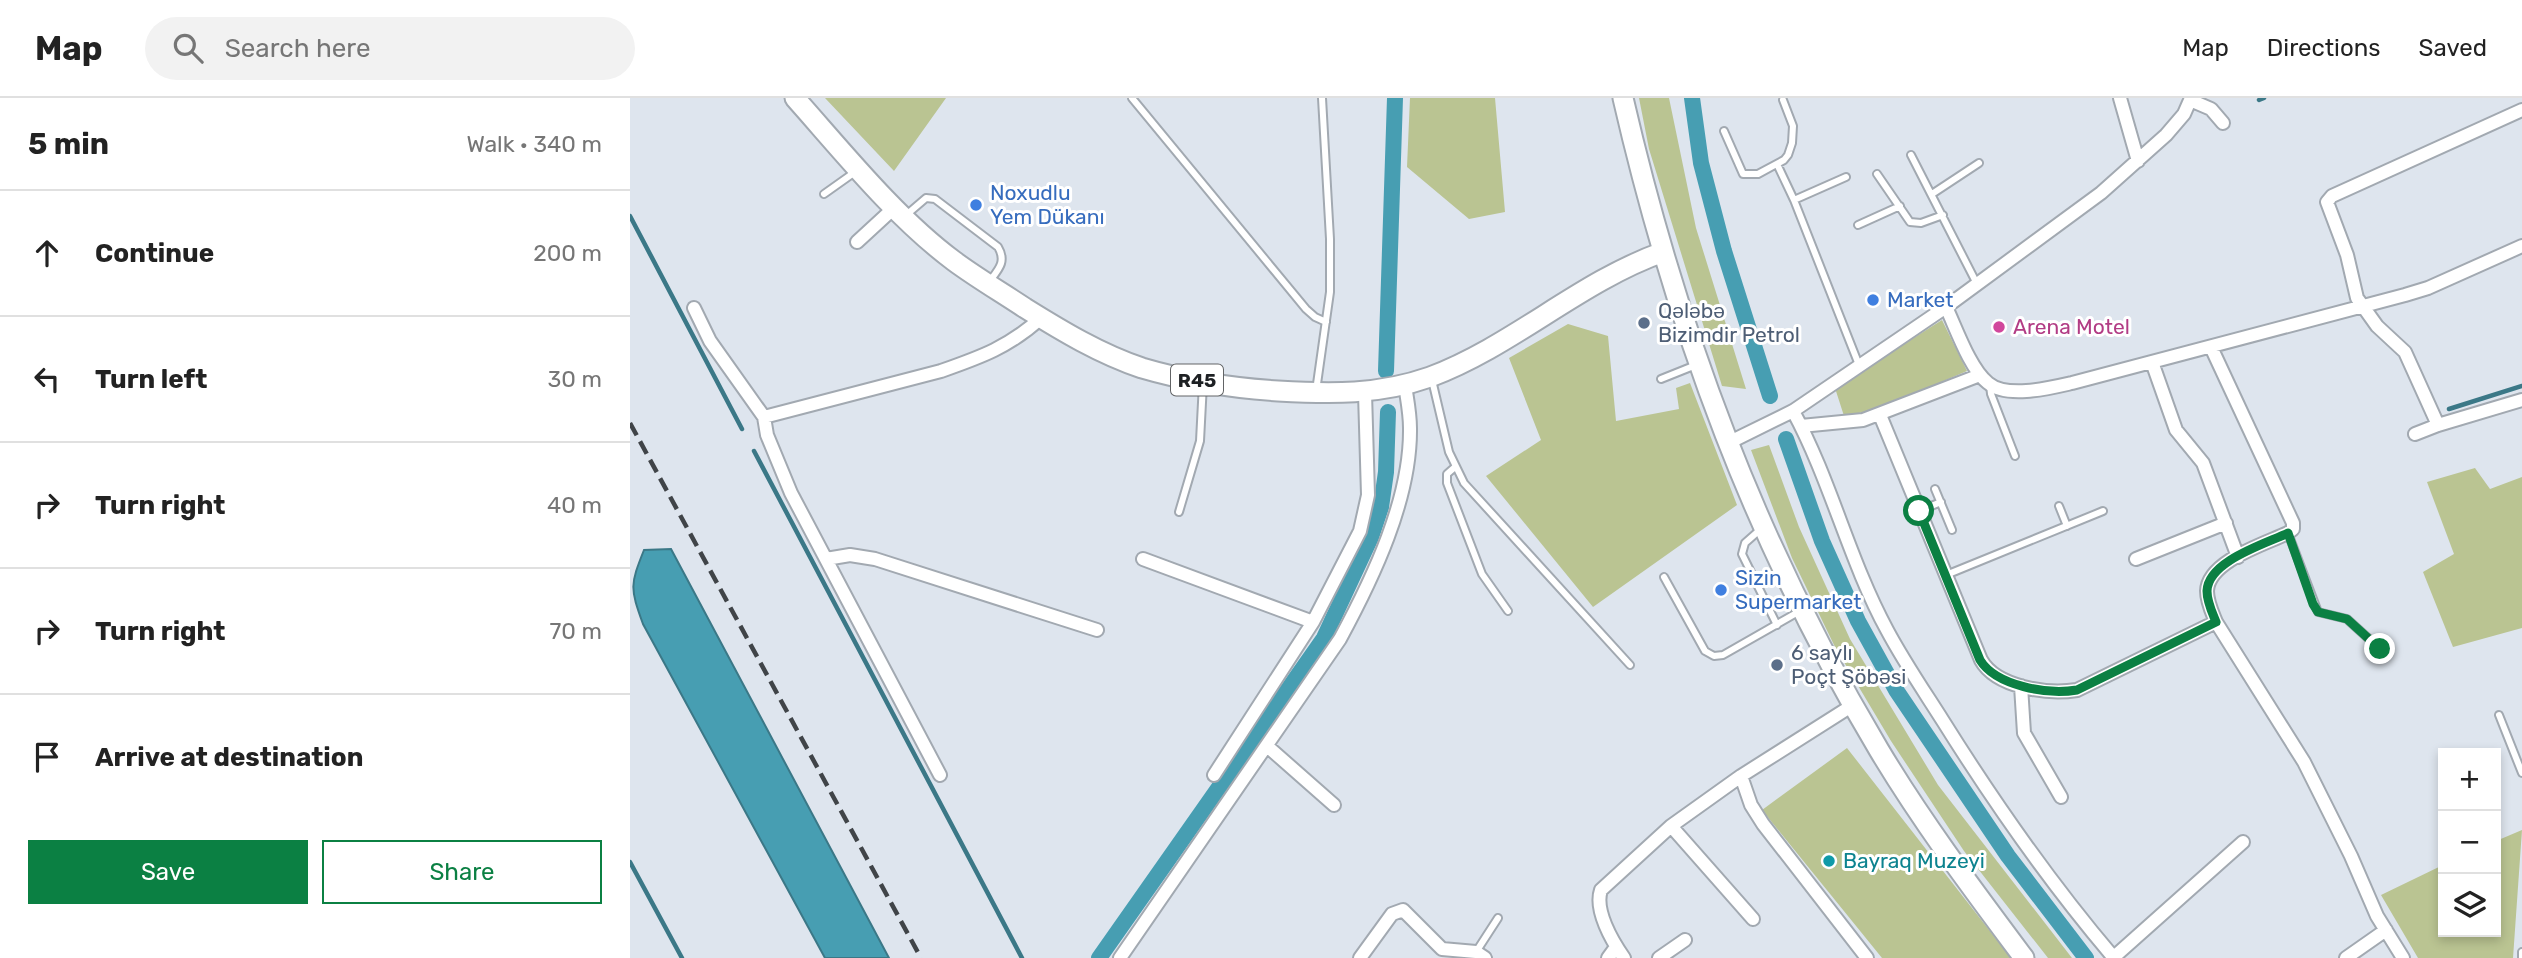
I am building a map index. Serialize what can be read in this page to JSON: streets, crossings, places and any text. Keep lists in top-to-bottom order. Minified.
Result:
{"streets":{"main road":["R45"]},"places":["Noxudlu Yem Dükanı","Market","Qələbə Bizimdir Petrol","Arena Motel","Sizin Supermarket","6 saylı Poçt Şöbəsi","Bayraq Muzeyi"],"page":{"header":"Map","search":"Search here","nav":["Map","Directions","Saved"],"heading":["5 min","Walk · 340 m"],"list":[["Continue","200 m"],["Turn left","30 m"],["Turn right","40 m"],["Turn right","70 m"],"Arrive at destination"],"map_buttons":["+","−"],"buttons":["Save","Share"]}}
